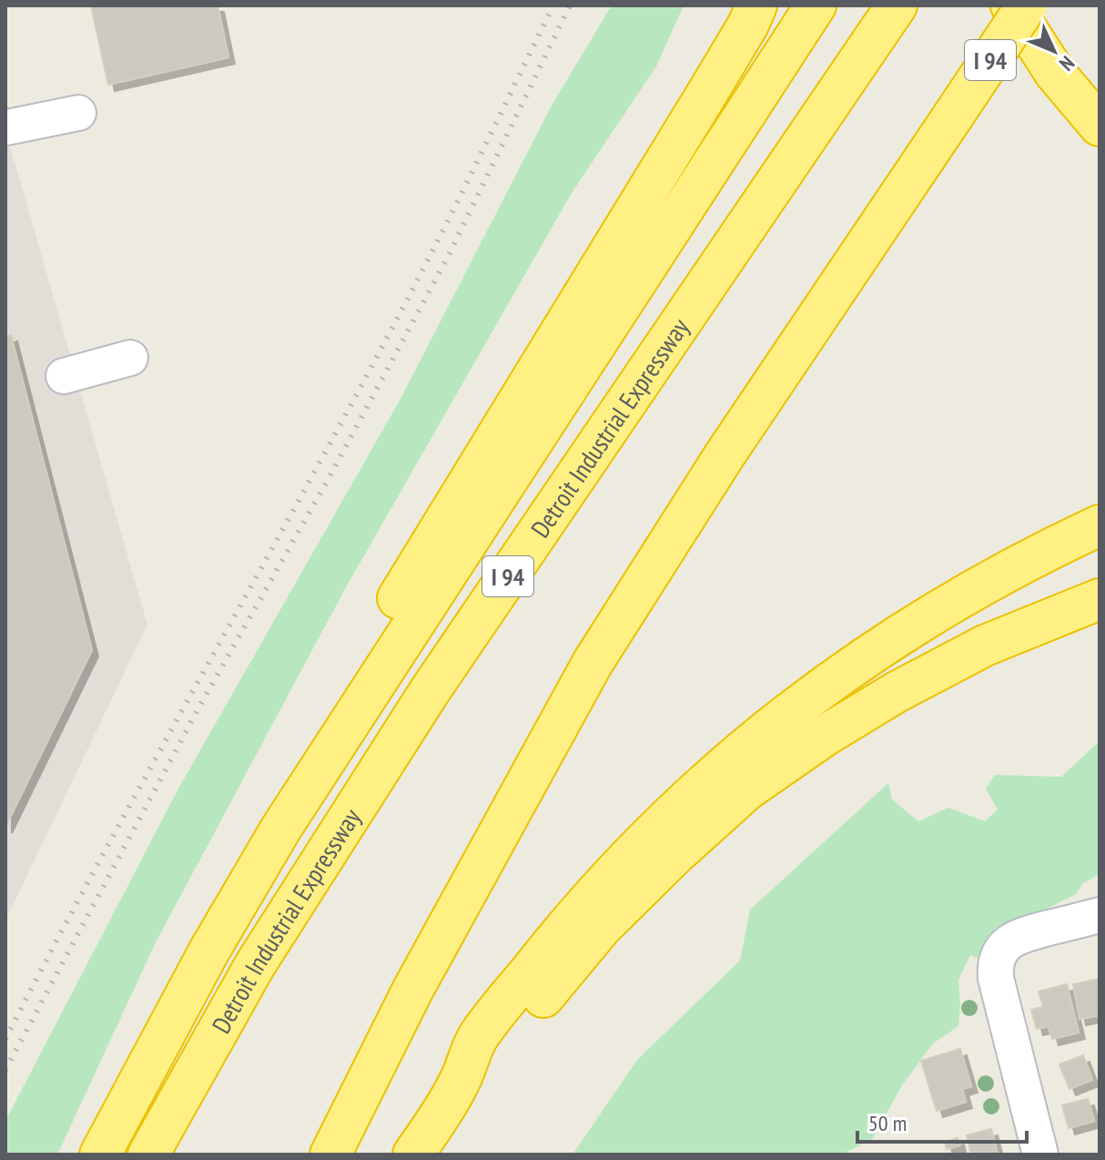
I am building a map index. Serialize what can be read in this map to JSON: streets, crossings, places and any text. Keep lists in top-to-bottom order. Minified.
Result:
{"streets":{"highway":["I 94","Detroit Industrial Expressway"]},"scale_bar":"50 m","north":"bottom right"}
